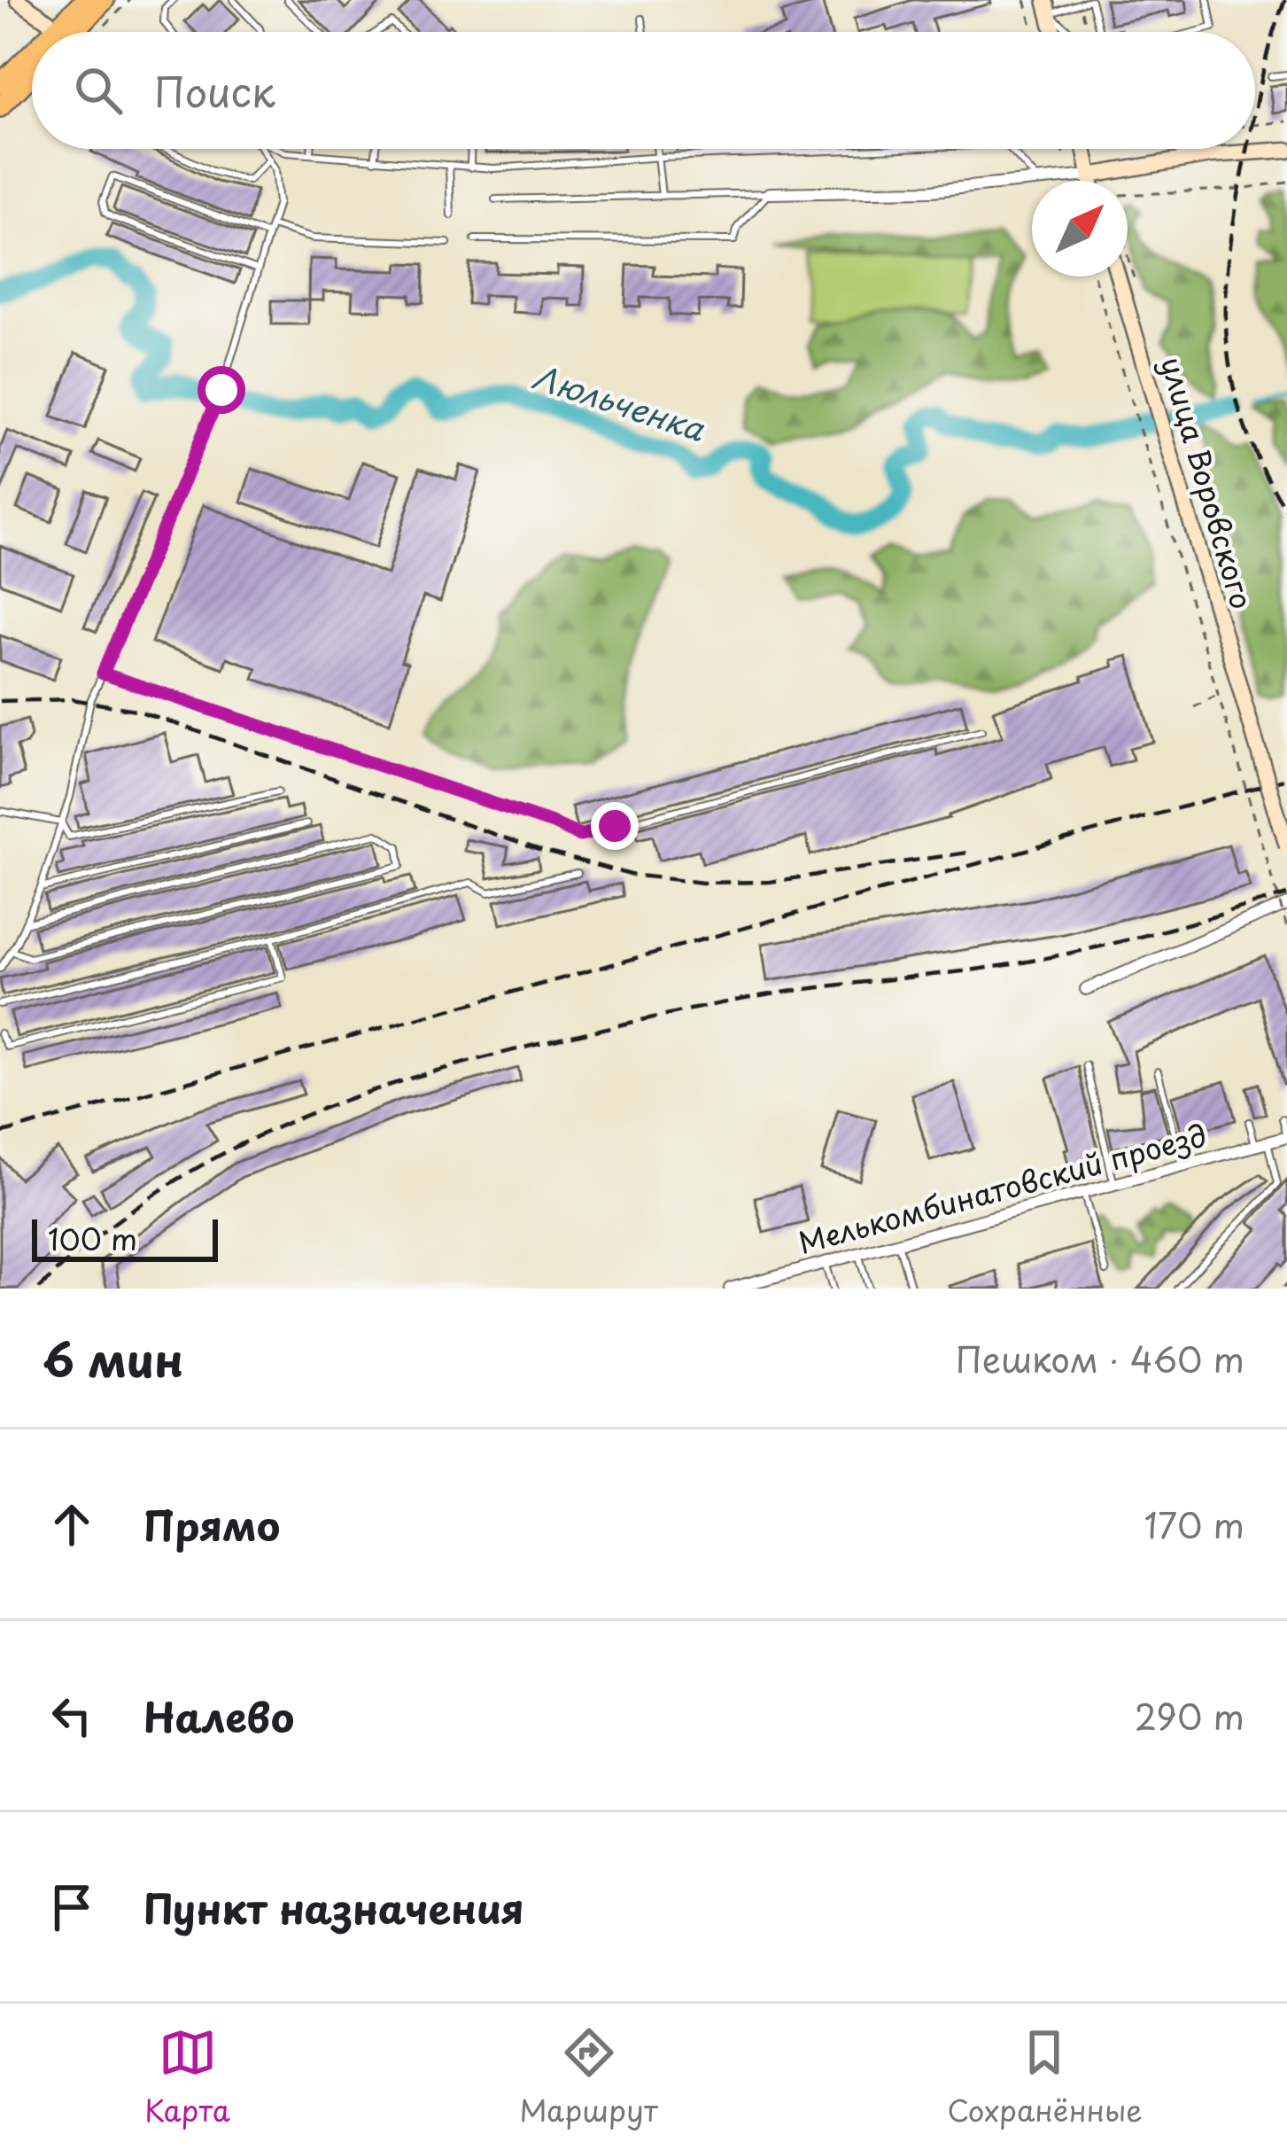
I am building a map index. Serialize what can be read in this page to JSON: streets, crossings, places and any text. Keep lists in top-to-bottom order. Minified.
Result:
{"streets":{"main road":["улица Воровского"],"street":["Мелькомбинатовский проезд"]},"water":["Люльченка"],"scale_bar":"100 m","north":"top right","page":{"search":"Поиск","scale":"100 m","heading":["6 мин","Пешком · 460 m"],"list":[["Прямо","170 m"],["Налево","290 m"],"Пункт назначения"],"nav":["Карта","Маршрут","Сохранённые"]}}
